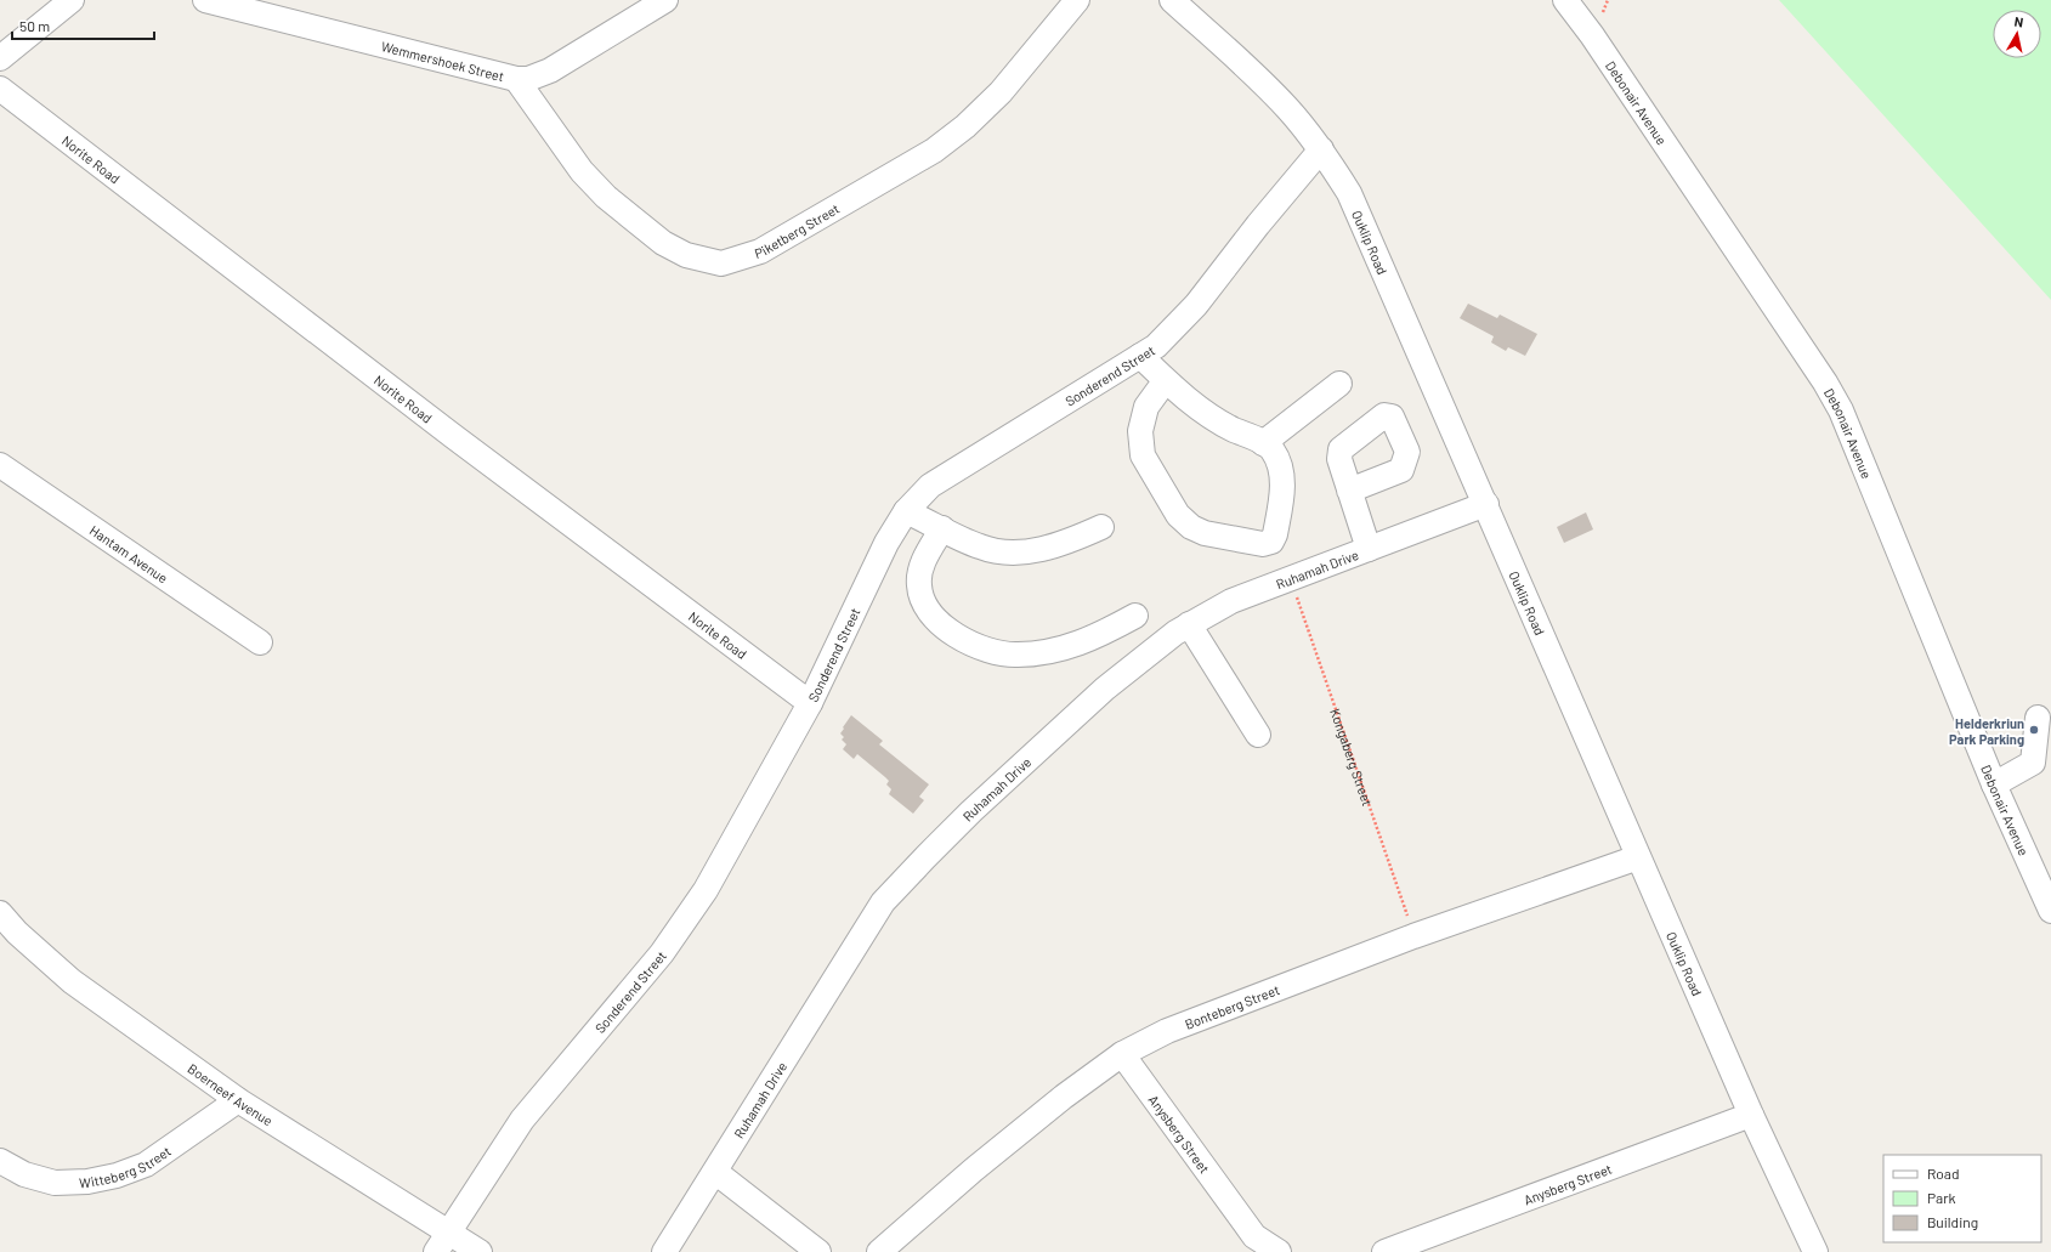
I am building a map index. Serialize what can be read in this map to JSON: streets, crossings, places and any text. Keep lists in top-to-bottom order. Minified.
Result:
{"streets":{"street":["Wemmershoek Street","Debonair Avenue","Norite Road","Piketberg Street","Ouklip Road","Sonderend Street","Hantam Avenue","Ruhamah Drive","Bonteberg Street","Boerneef Avenue","Anysberg Street","Witteberg Street"],"path":["Kongaberg Street"]},"crossings":[["Wemmershoek Street","Piketberg Street"],["Norite Road","Sonderend Street"],["Ouklip Road","Sonderend Street"],["Ouklip Road","Ruhamah Drive"],["Ouklip Road","Bonteberg Street"],["Ouklip Road","Anysberg Street"],["Sonderend Street","Boerneef Avenue"],["Ruhamah Drive","Kongaberg Street"],["Kongaberg Street","Bonteberg Street"],["Bonteberg Street","Anysberg Street"],["Boerneef Avenue","Witteberg Street"]],"places":["Helderkriun Park Parking"],"legend":["Road","Park","Building"],"scale_bar":"50 m","north":"top"}
